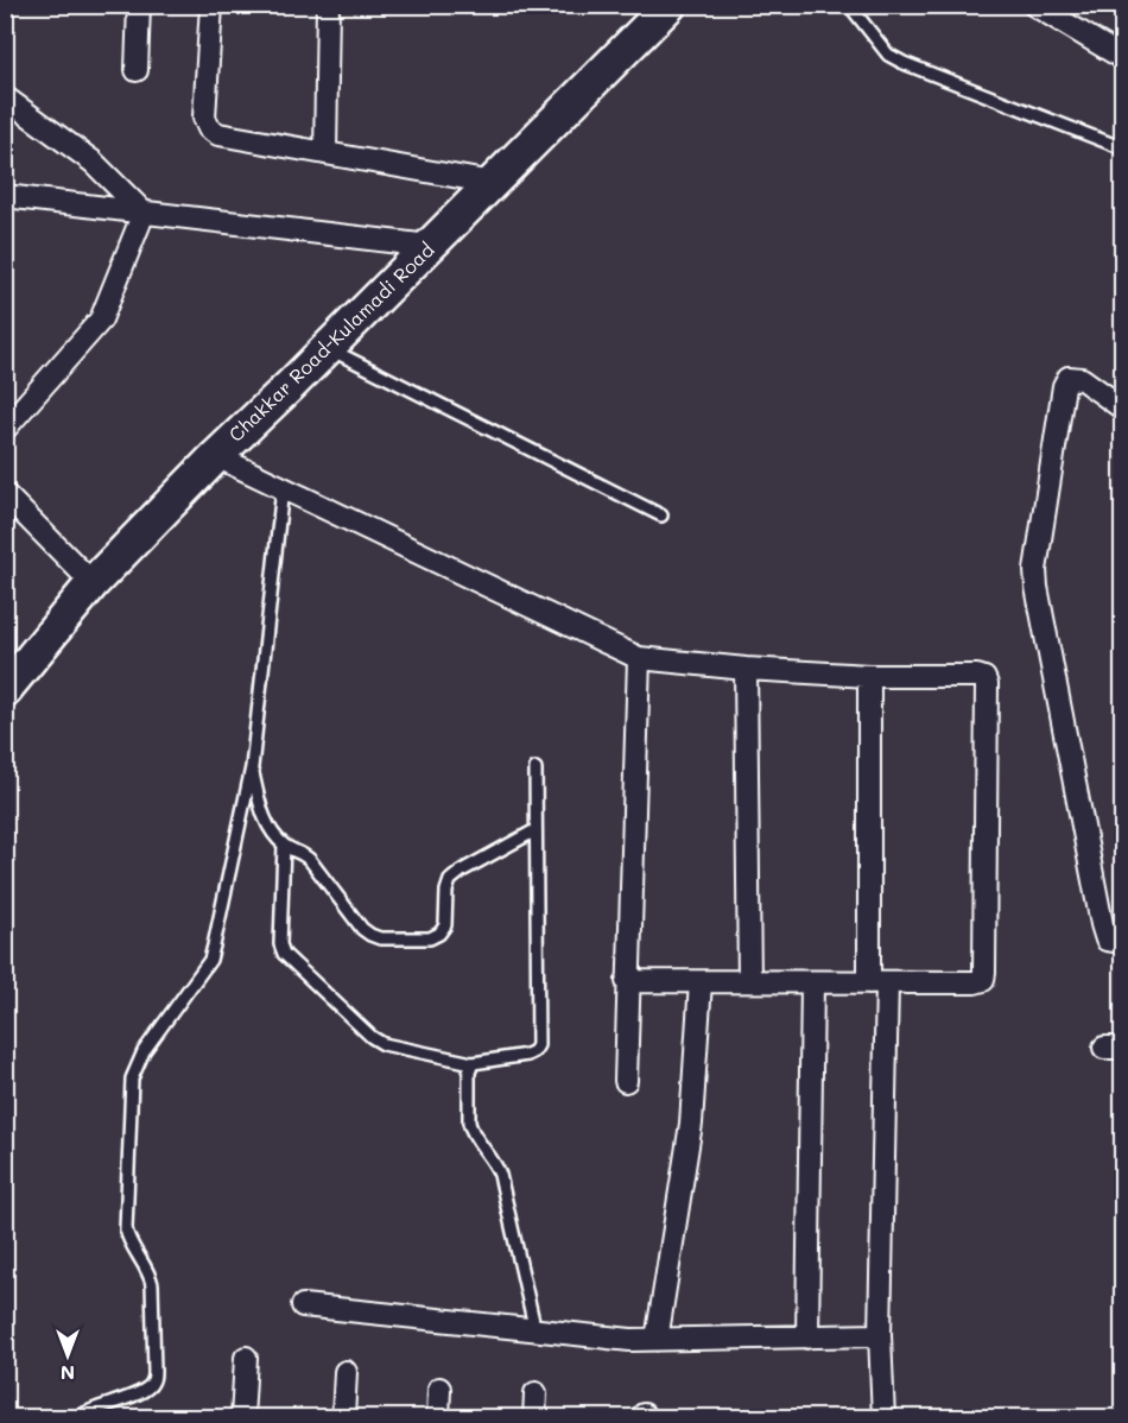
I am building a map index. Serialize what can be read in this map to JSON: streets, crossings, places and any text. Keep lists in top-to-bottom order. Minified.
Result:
{"streets":{"street":["Chakkar Road-Kulamadi Road"]},"north":"bottom"}
